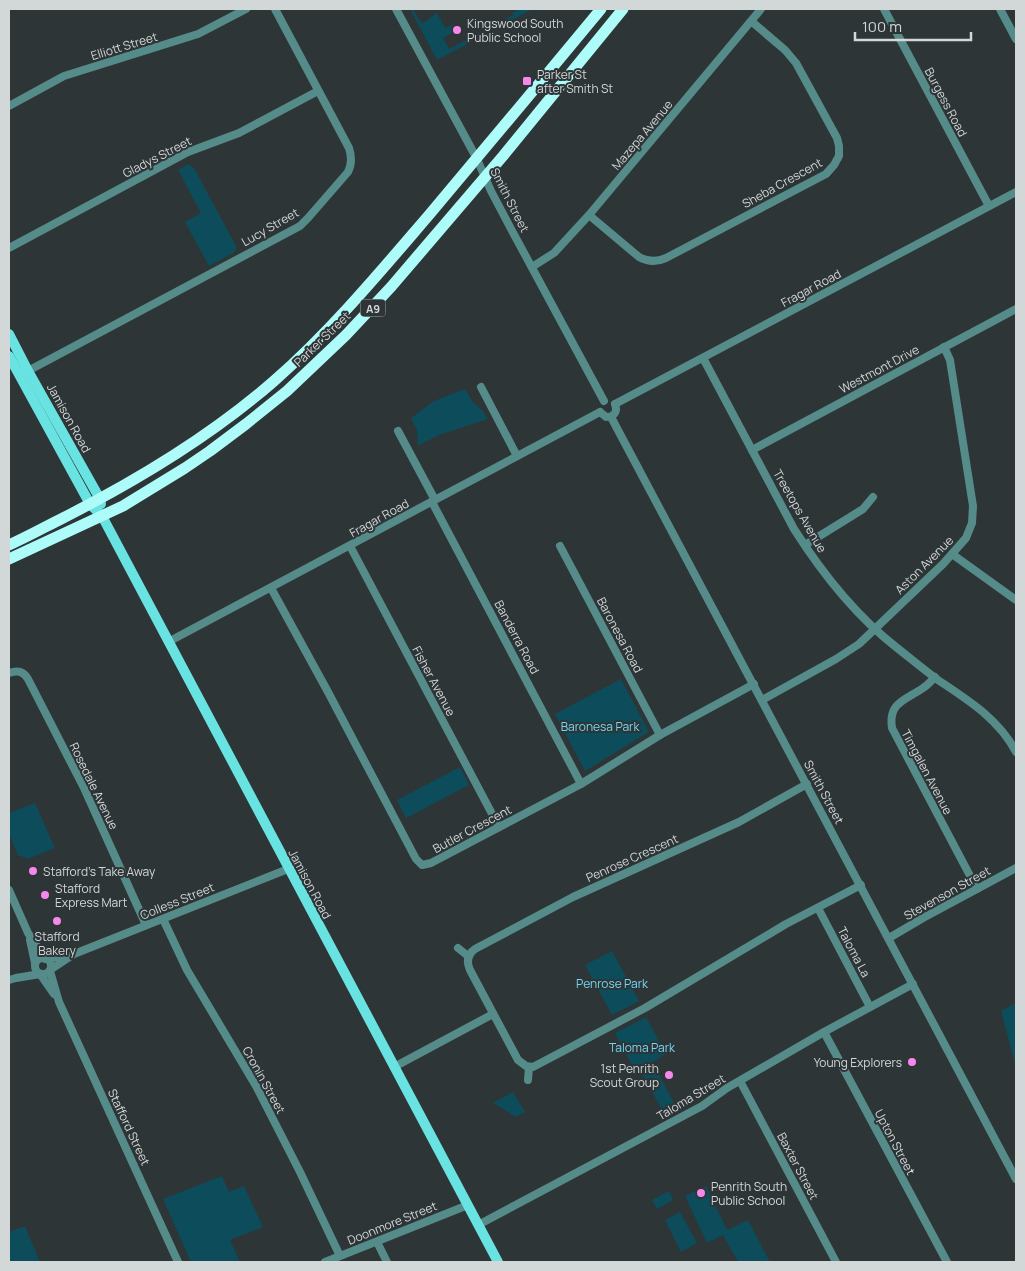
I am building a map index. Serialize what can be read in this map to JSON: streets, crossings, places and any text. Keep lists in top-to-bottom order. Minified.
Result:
{"streets":{"highway":["A9","Parker Street"],"main road":["Jamison Road"],"street":["Elliott Street","Burgess Road","Mazepa Avenue","Gladys Street","Sheba Crescent","Smith Street","Lucy Street","Fragar Road","Westmont Drive","Treetops Avenue","Aston Avenue","Baronesa Road","Banderra Road","Fisher Avenue","Timgalen Avenue","Rosedale Avenue","Butler Crescent","Penrose Crescent","Stevenson Street","Colless Street","Taloma La","Cronin Street","Taloma Street","Stafford Street","Upton Street","Baxter Street","Doonmore Street"]},"crossings":[["Burgess Road","Fragar Road"],["Mazepa Avenue","Sheba Crescent"],["Mazepa Avenue","Smith Street"],["Gladys Street","Lucy Street"],["Smith Street","Fragar Road"],["Smith Street","Parker Street"],["Smith Street","Aston Avenue"],["Smith Street","Butler Crescent"],["Smith Street","Penrose Crescent"],["Smith Street","Stevenson Street"],["Smith Street","Taloma Street"],["Lucy Street","Jamison Road"],["Fragar Road","Jamison Road"],["Fragar Road","Treetops Avenue"],["Fragar Road","Banderra Road"],["Fragar Road","Fisher Avenue"],["Fragar Road","Butler Crescent"],["Parker Street","Jamison Road"],["Westmont Drive","Treetops Avenue"],["Westmont Drive","Aston Avenue"],["Jamison Road","Colless Street"],["Jamison Road","Taloma Street"],["Jamison Road","Doonmore Street"],["Treetops Avenue","Aston Avenue"],["Treetops Avenue","Timgalen Avenue"],["Baronesa Road","Butler Crescent"],["Banderra Road","Butler Crescent"],["Fisher Avenue","Butler Crescent"],["Timgalen Avenue","Stevenson Street"],["Rosedale Avenue","Colless Street"],["Colless Street","Cronin Street"],["Colless Street","Stafford Street"],["Taloma La","Taloma Street"],["Cronin Street","Doonmore Street"],["Taloma Street","Upton Street"],["Taloma Street","Baxter Street"]],"parks":["Baronesa Park","Penrose Park","Taloma Park"],"places":{"other":["Kingswood South Public School","Stafford's Take Away","Stafford Express Mart","Stafford Bakery","Young Explorers","1st Penrith Scout Group","Penrith South Public School"],"transit":["Parker St after Smith St"]},"scale_bar":"100 m"}
